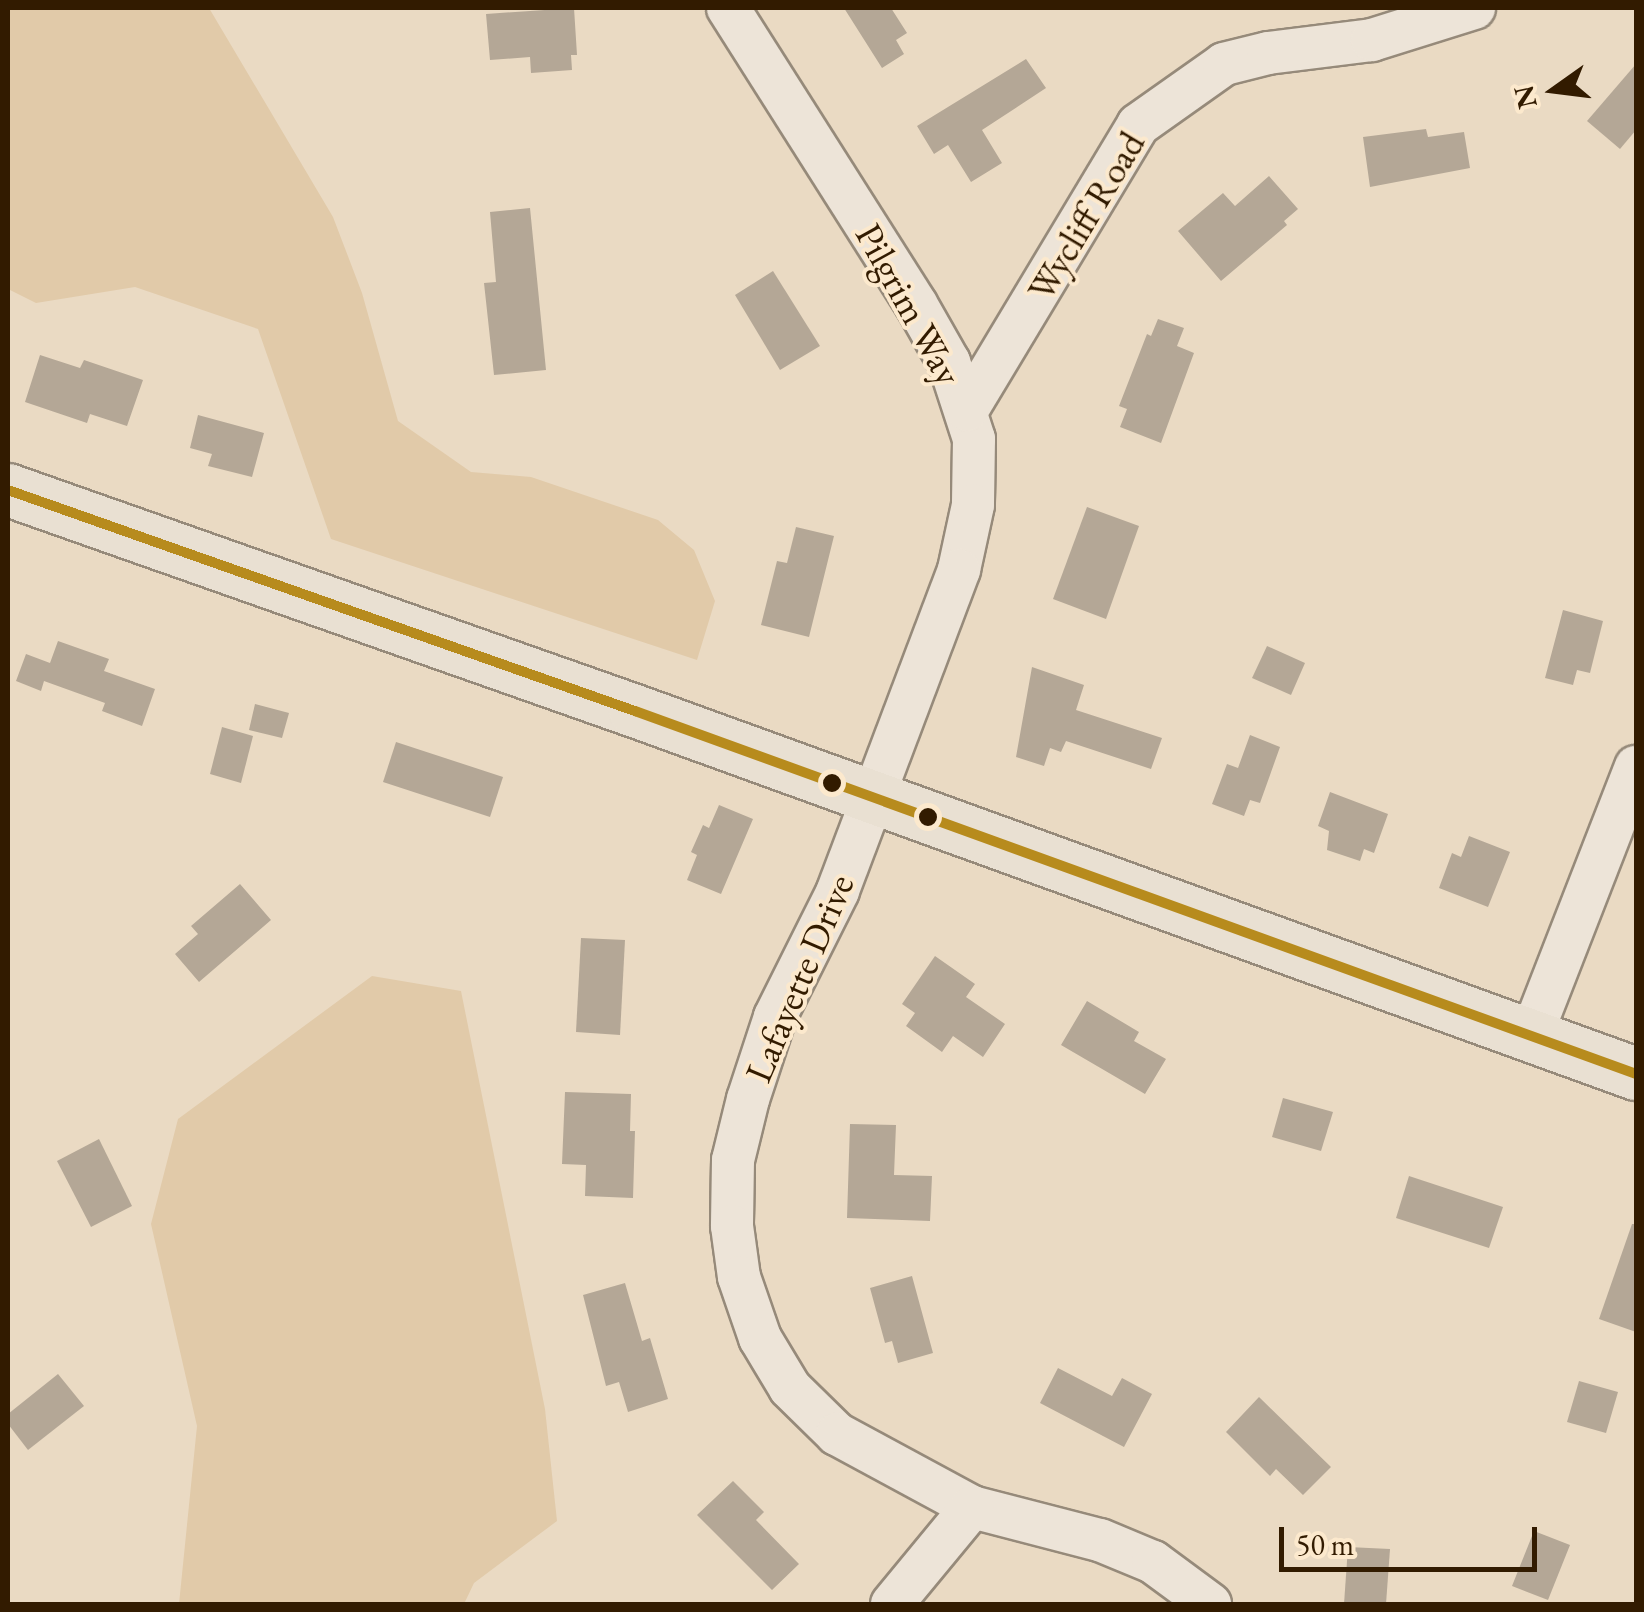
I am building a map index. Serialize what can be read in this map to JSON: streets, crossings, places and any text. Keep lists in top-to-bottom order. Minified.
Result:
{"streets":{"street":["Wycliff Road","Pilgrim Way","Lafayette Drive"]},"crossings":[["Wycliff Road","Pilgrim Way"],["Pilgrim Way","Lafayette Drive"]],"scale_bar":"50 m","north":"left"}
